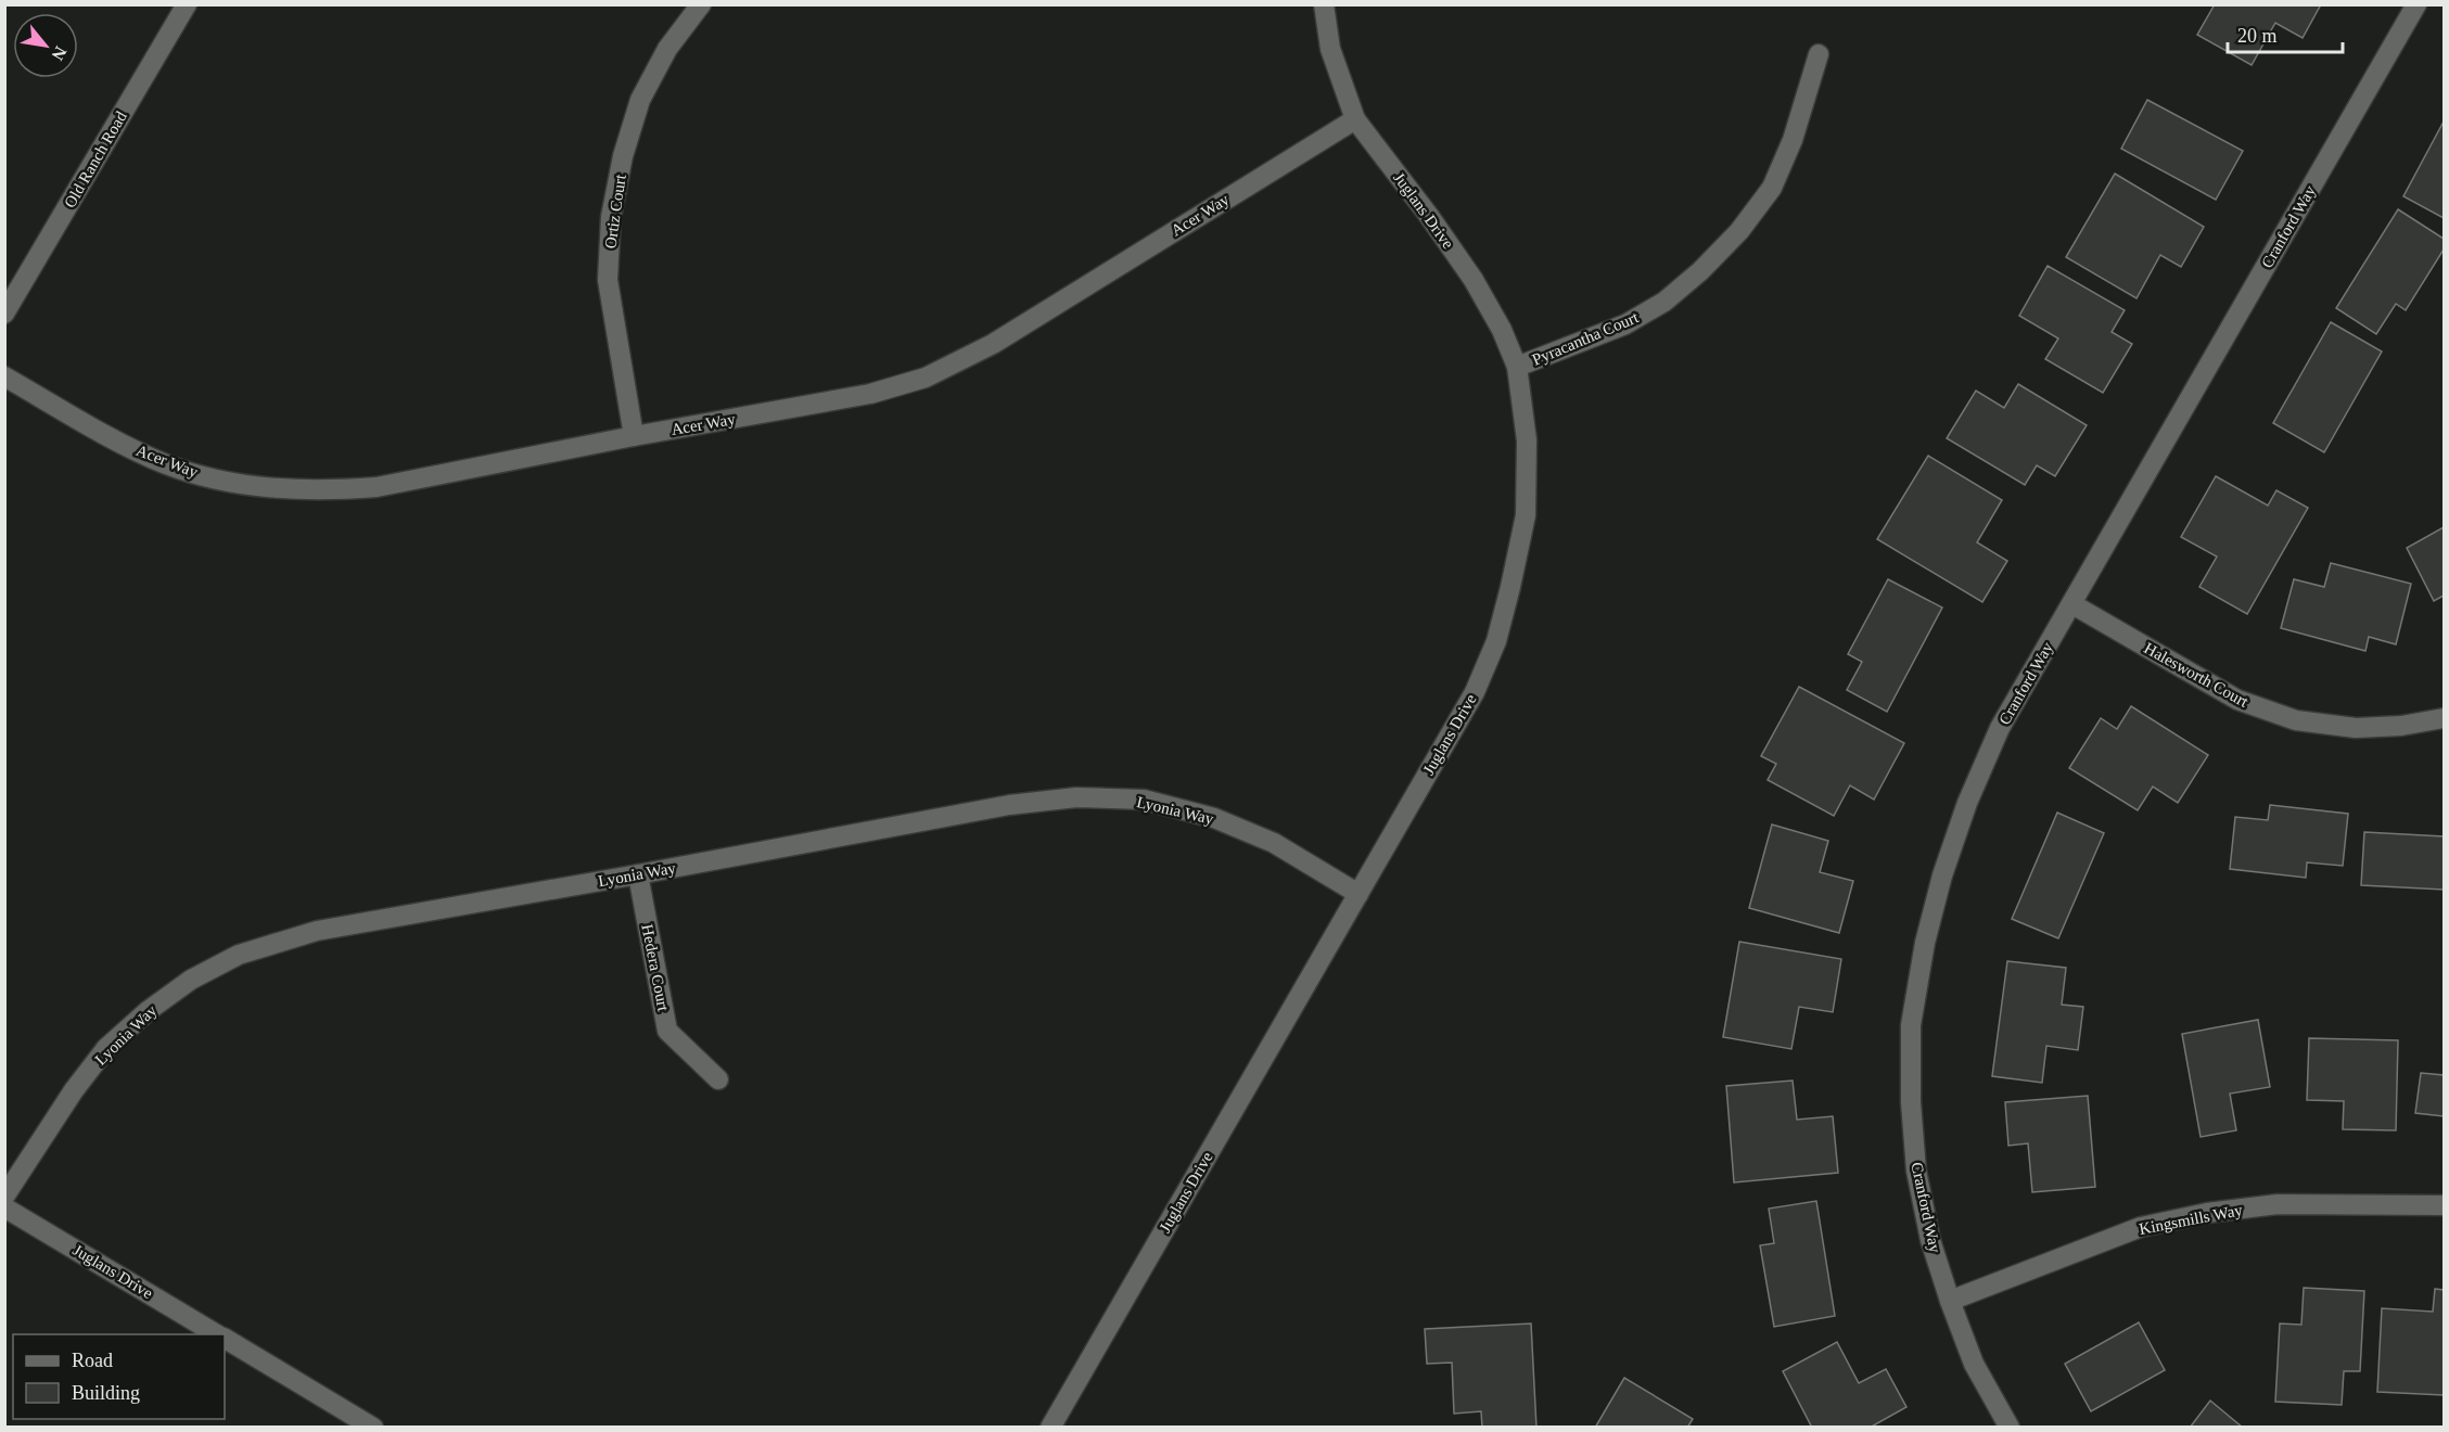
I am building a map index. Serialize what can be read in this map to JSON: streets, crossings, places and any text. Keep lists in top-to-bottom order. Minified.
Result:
{"streets":{"street":["Old Ranch Road","Juglans Drive","Ortiz Court","Acer Way","Cranford Way","Pyracantha Court","Halesworth Court","Lyonia Way","Hedera Court","Kingsmills Way"]},"crossings":[["Juglans Drive","Acer Way"],["Juglans Drive","Pyracantha Court"],["Juglans Drive","Lyonia Way"],["Ortiz Court","Acer Way"],["Cranford Way","Halesworth Court"],["Cranford Way","Kingsmills Way"],["Lyonia Way","Hedera Court"]],"legend":["Road","Building"],"scale_bar":"20 m","north":"bottom right"}
